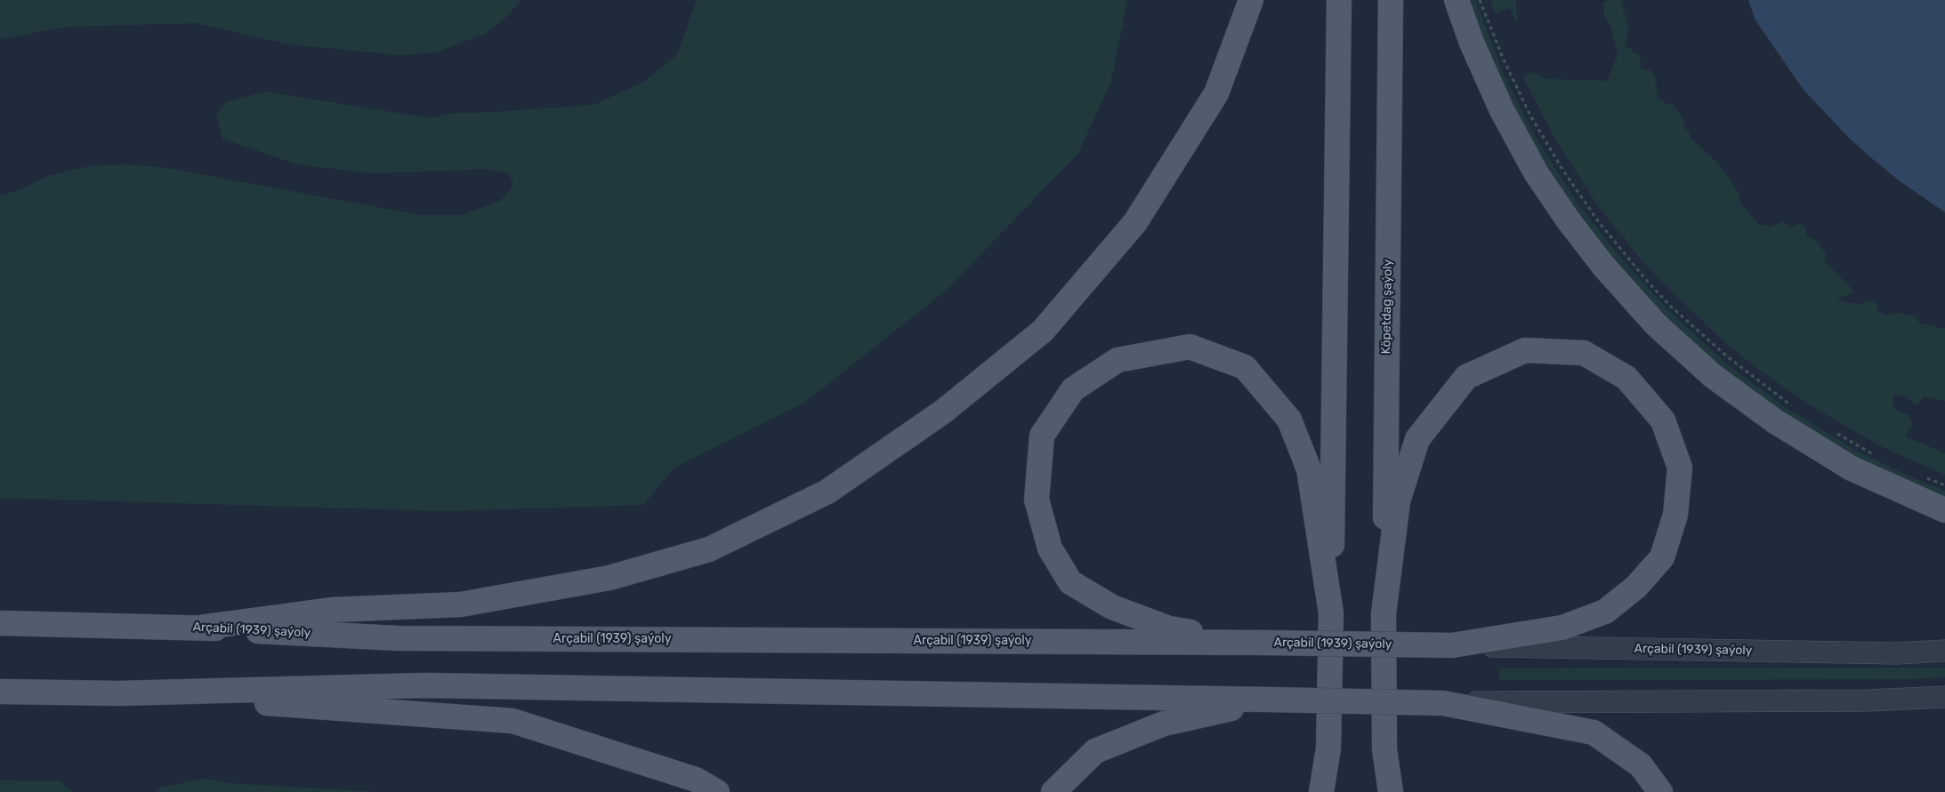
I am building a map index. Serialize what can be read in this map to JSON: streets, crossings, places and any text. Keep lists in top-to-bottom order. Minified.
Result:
{"streets":{"main road":["Köpetdag şaýoly","Arçabil (1939) şaýoly"]}}
